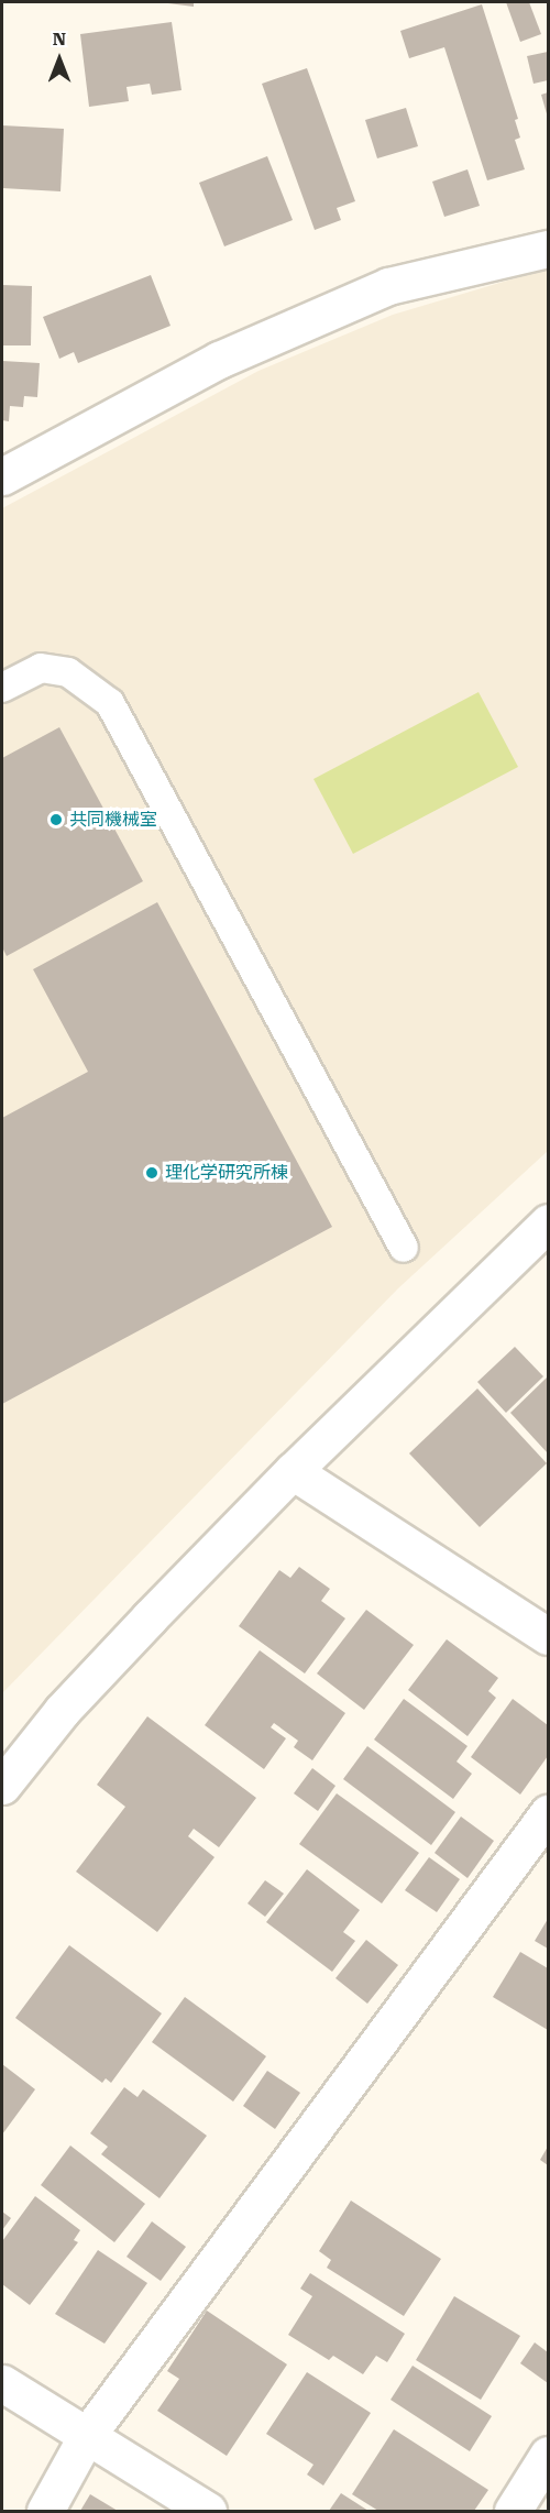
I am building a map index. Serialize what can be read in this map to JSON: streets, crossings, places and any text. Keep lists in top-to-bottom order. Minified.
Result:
{"places":["共同機械室","理化学研究所棟"],"north":"top"}
